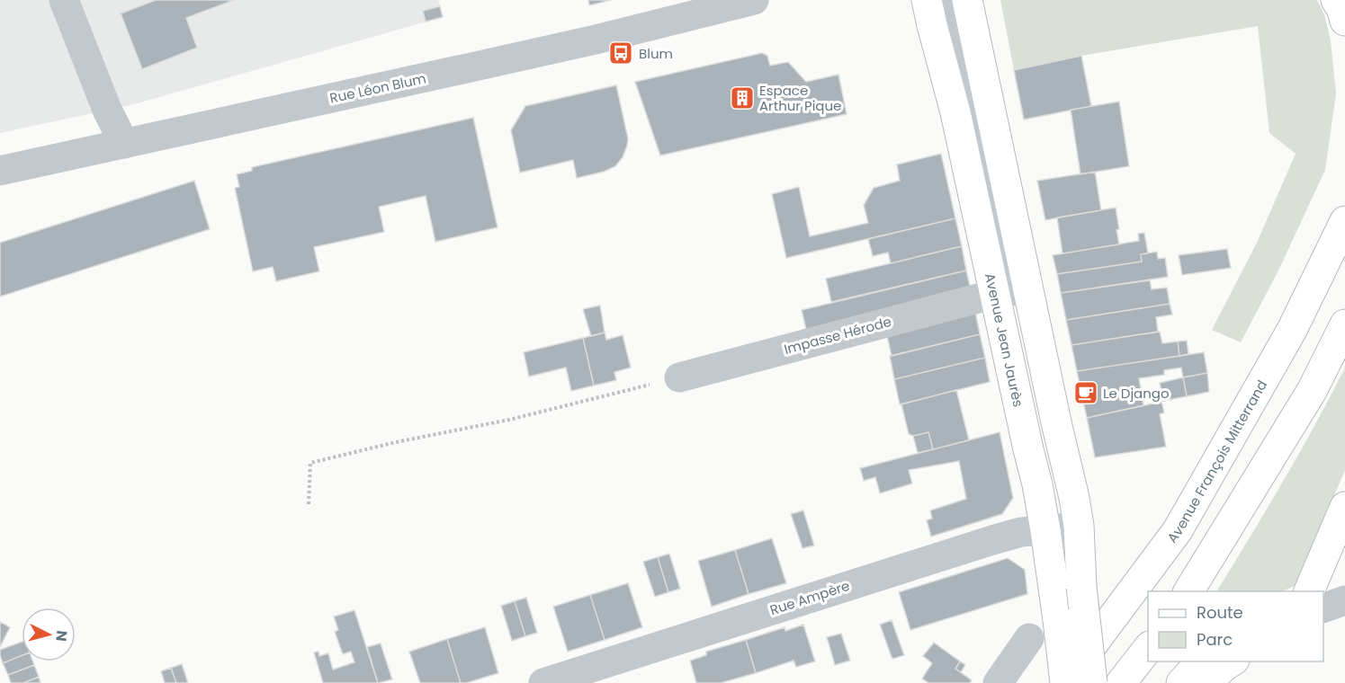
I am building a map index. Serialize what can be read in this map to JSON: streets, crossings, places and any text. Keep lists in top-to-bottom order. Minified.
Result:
{"streets":{"main road":["Avenue Jean Jaurès","Avenue François Mitterrand"],"street":["Rue Léon Blum","Impasse Hérode","Rue Ampère"]},"crossings":[["Impasse Hérode","Avenue Jean Jaurès"],["Avenue Jean Jaurès","Avenue François Mitterrand"],["Avenue Jean Jaurès","Rue Ampère"]],"places":{"bus stop":["Blum"],"building":["Espace Arthur Pique"],"cafe":["Le Django"]},"legend":["Route","Parc"],"north":"right"}
